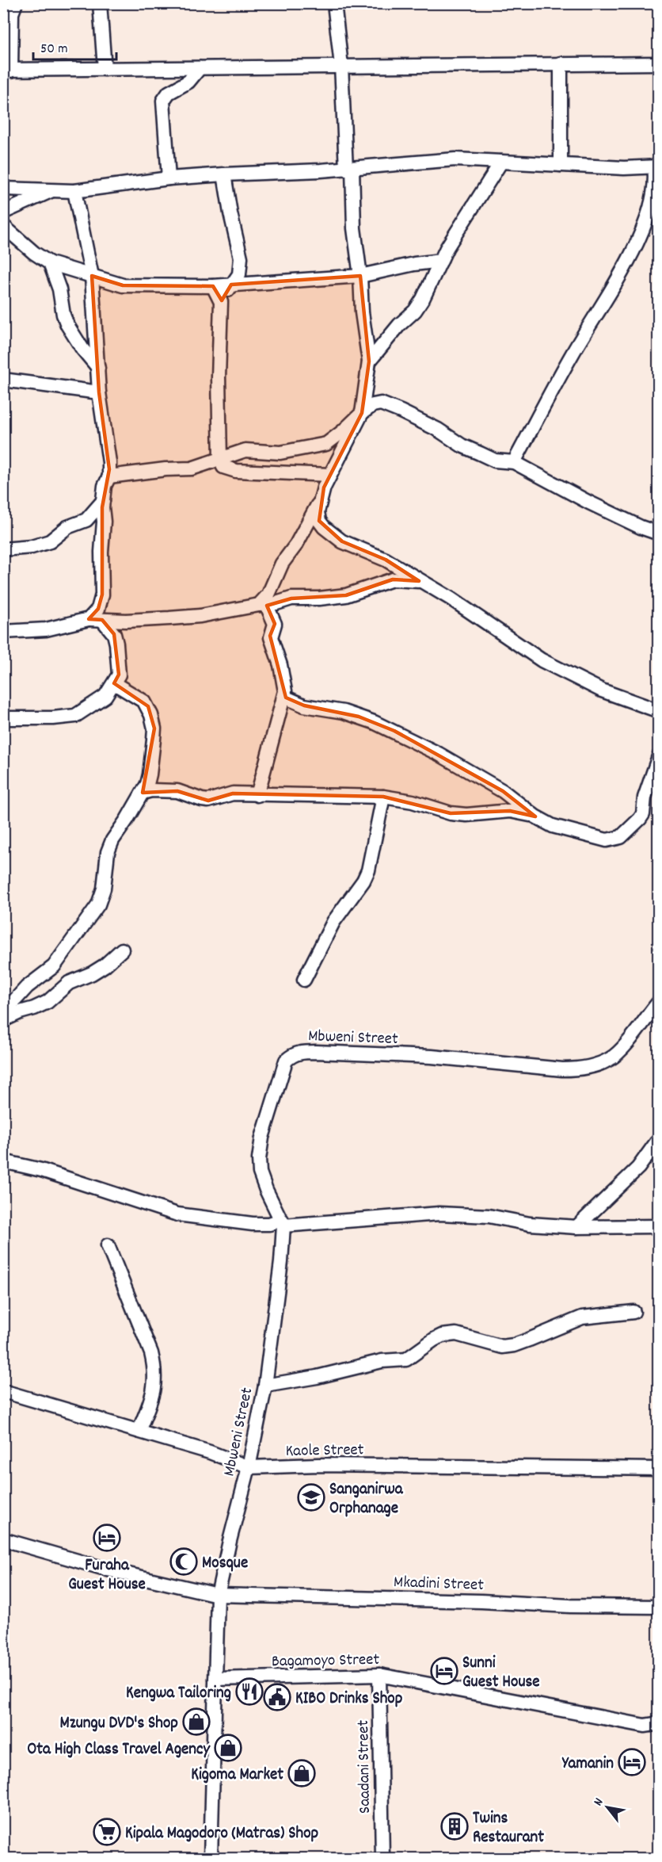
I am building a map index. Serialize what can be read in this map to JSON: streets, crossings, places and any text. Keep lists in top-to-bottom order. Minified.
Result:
{"streets":{"street":["Mbweni Street","Kaole Street","Mkadini Street","Bagamoyo Street","Saadani Street"]},"crossings":[["Mbweni Street","Kaole Street"],["Mbweni Street","Mkadini Street"],["Mbweni Street","Bagamoyo Street"],["Bagamoyo Street","Saadani Street"]],"places":{"school or university":["Sanganirwa Orphanage"],"hotel":["Furaha Guest House","Sunni Guest House","Yamanin"],"mosque":["Mosque"],"restaurant":["Kengwa Tailoring"],"public building":["KIBO Drinks Shop"],"shop":["Mzungu DVD's Shop","Ota High Class Travel Agency","Kigoma Market"],"building":["Twins Restaurant"],"supermarket":["Kipala Magodoro (Matras) Shop"]},"scale_bar":"50 m","north":"top left"}
